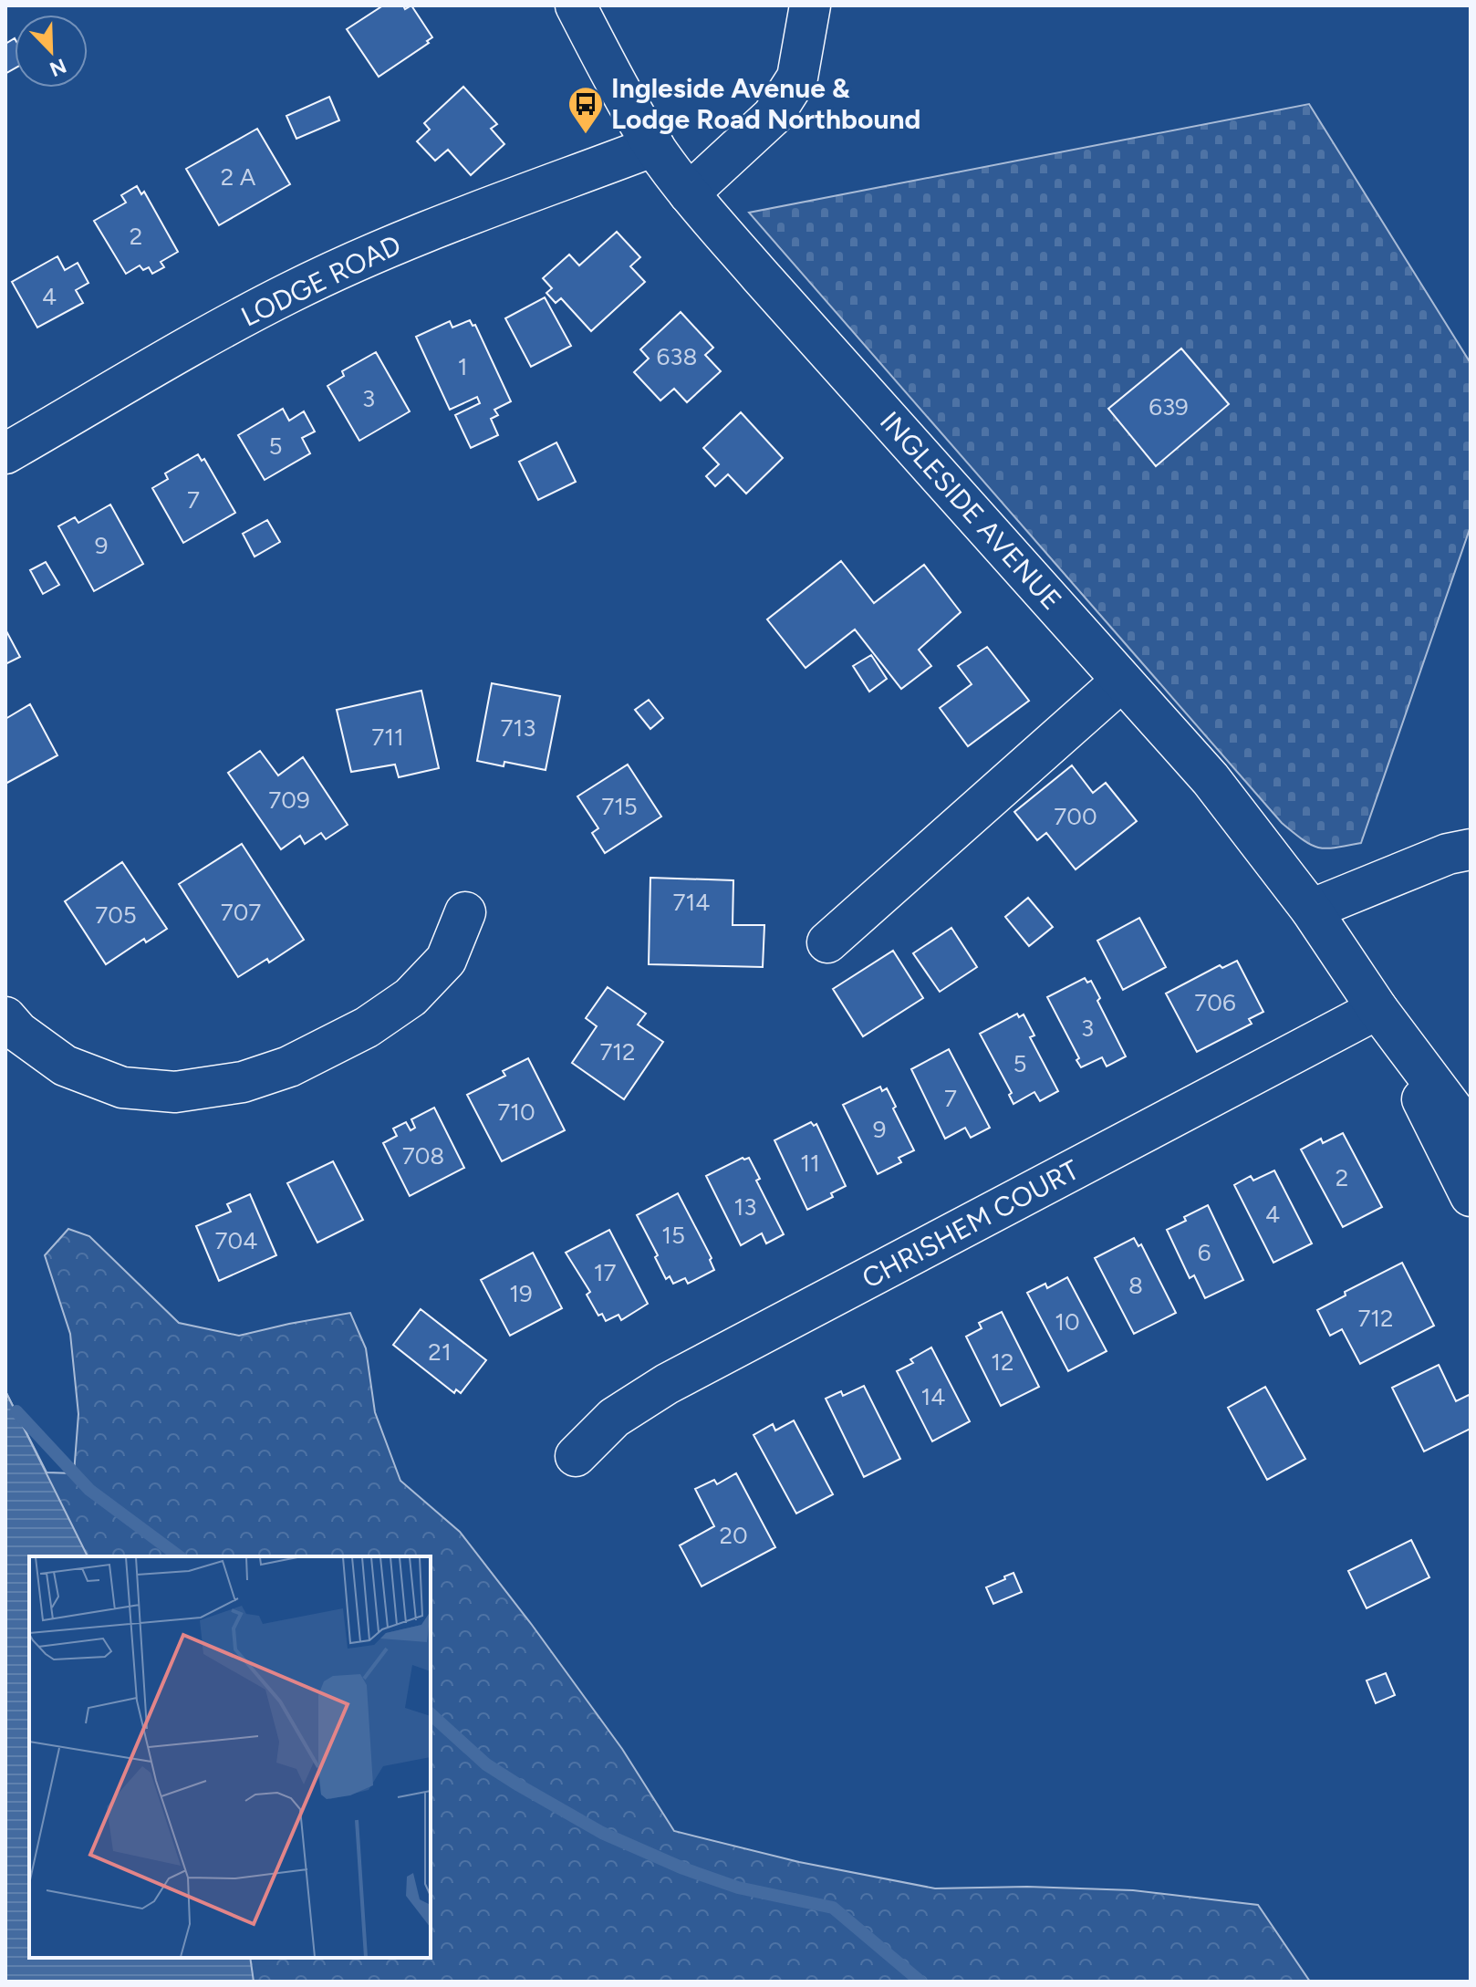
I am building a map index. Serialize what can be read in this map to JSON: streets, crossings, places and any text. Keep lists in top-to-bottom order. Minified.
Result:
{"streets":{"street":["LODGE ROAD","INGLESIDE AVENUE","CHRISHEM COURT"]},"crossings":[["LODGE ROAD","INGLESIDE AVENUE"],["INGLESIDE AVENUE","CHRISHEM COURT"]],"places":{"bus stop":["Ingleside Avenue & Lodge Road Northbound"]},"house_numbers":["2 A","2","4","638","1","3","639","5","7","9","713","711","709","715","700","714","707","705","706","3","712","5","7","710","9","708","11","2","13","4","15","704","6","17","8","19","712","10","21","12","14","20"],"north":"bottom right"}
